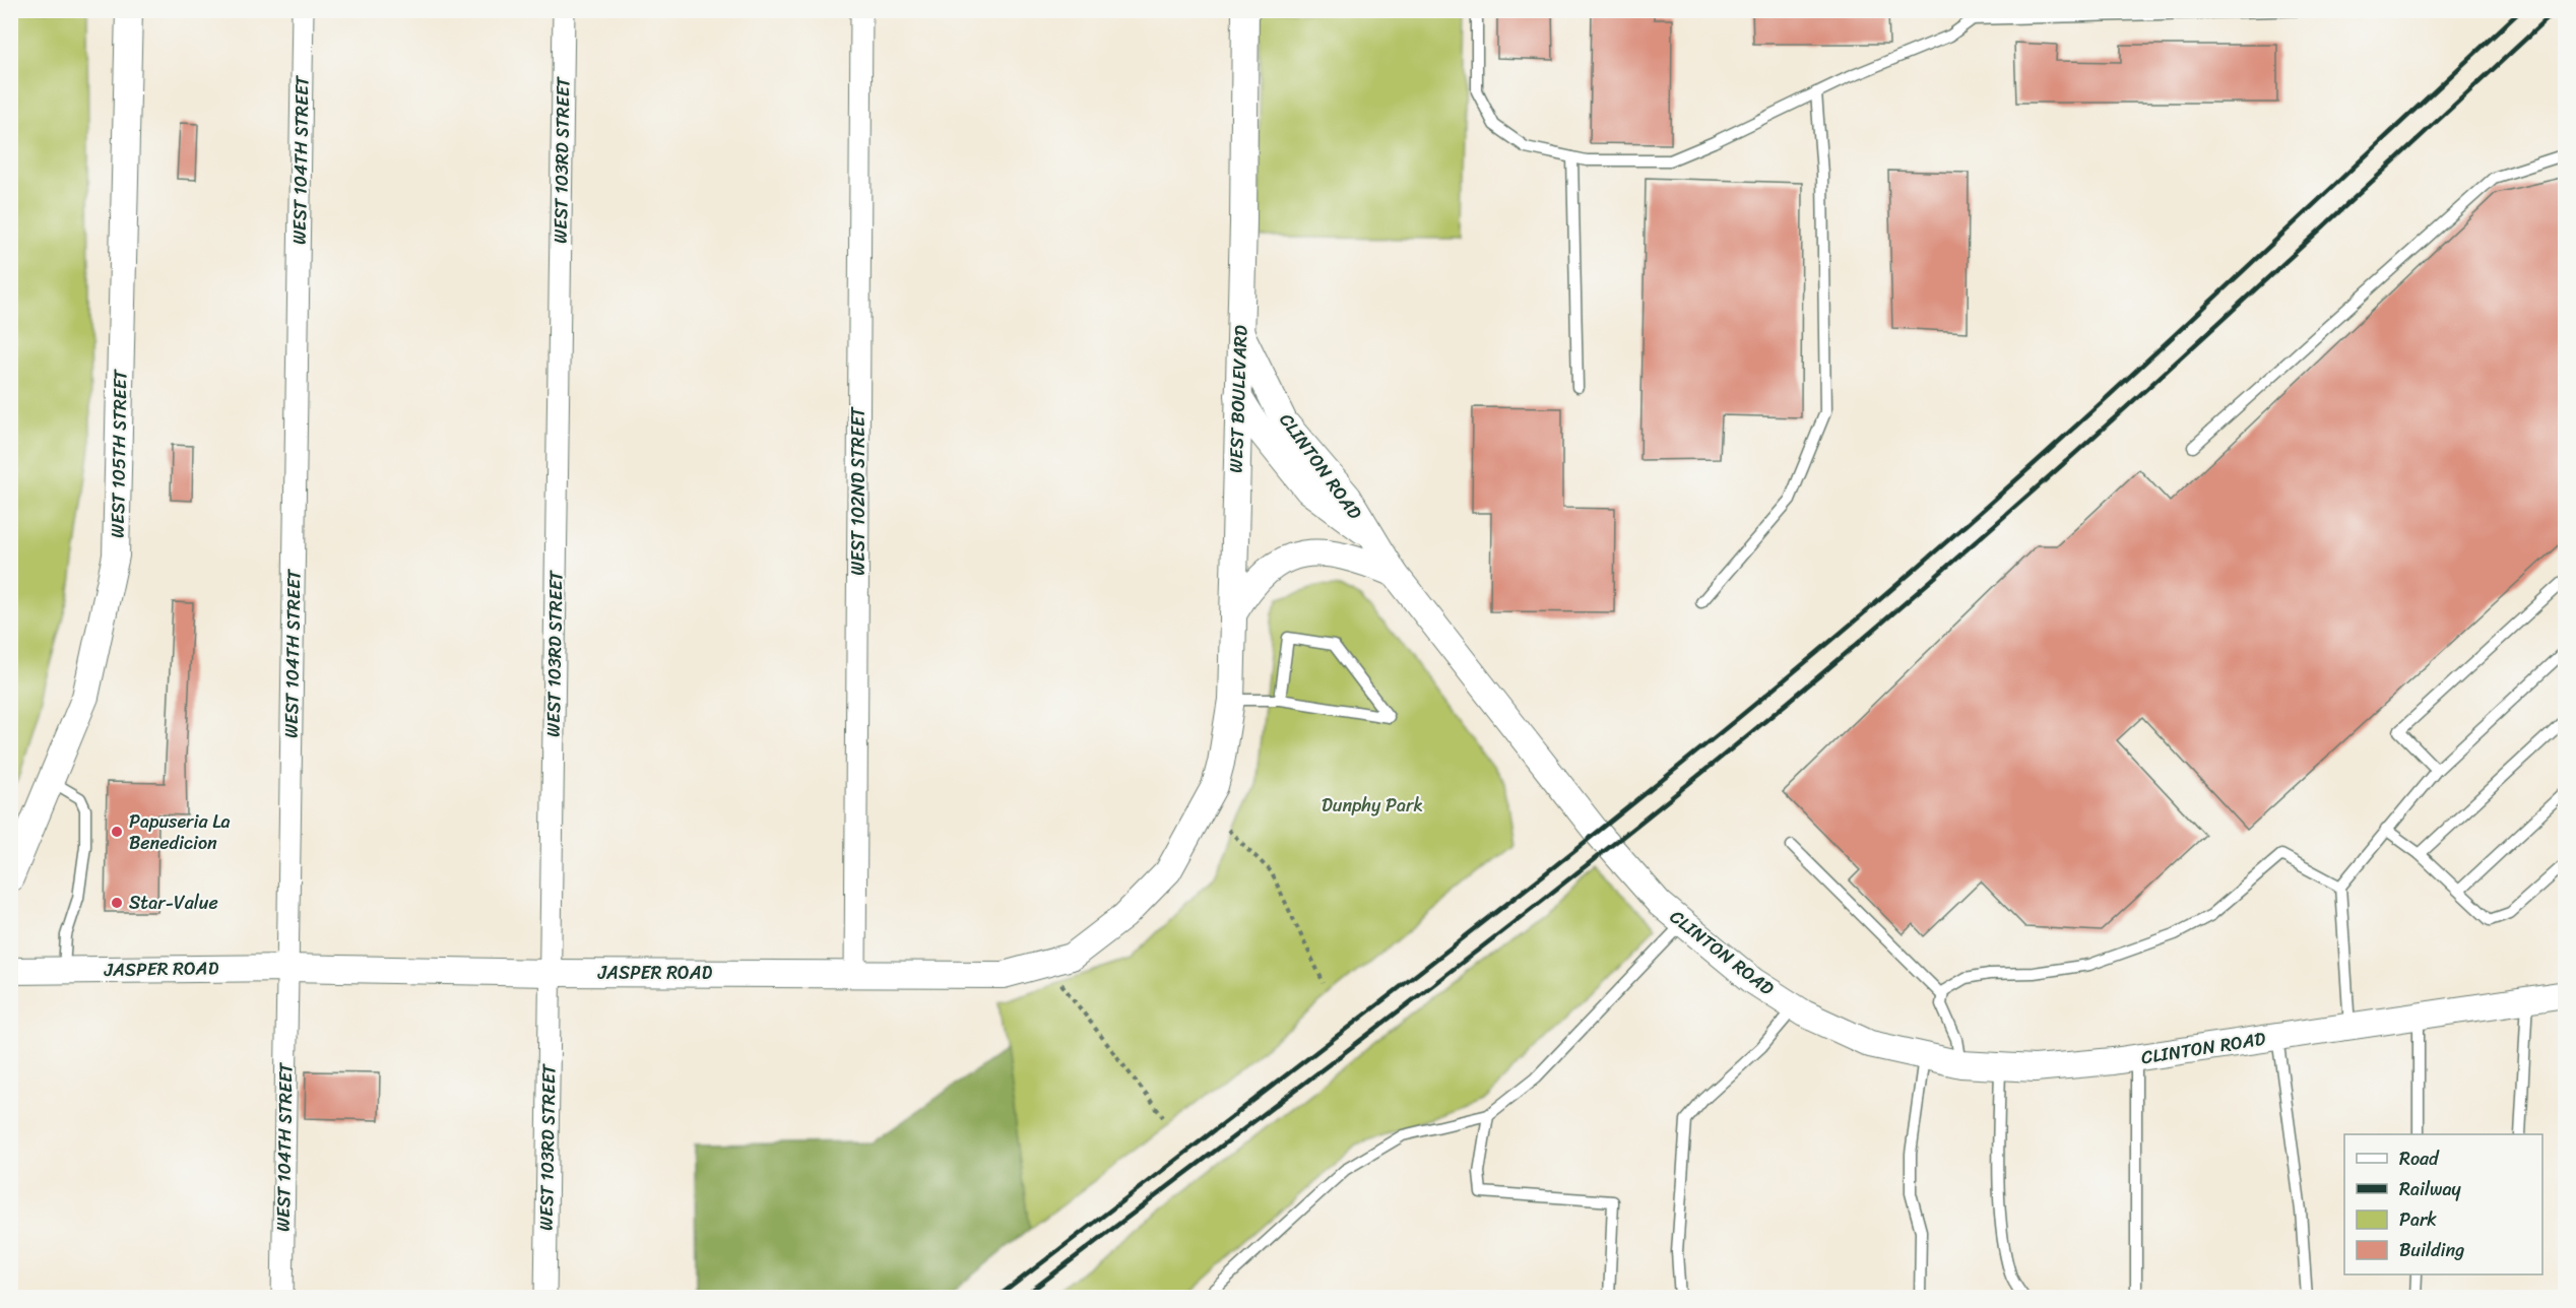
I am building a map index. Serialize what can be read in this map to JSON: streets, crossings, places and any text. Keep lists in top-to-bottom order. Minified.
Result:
{"streets":{"street":["WEST 104TH STREET","WEST 103RD STREET","WEST BOULEVARD","WEST 105TH STREET","CLINTON ROAD","WEST 102ND STREET","JASPER ROAD"]},"crossings":[["WEST 104TH STREET","JASPER ROAD"],["WEST 103RD STREET","JASPER ROAD"],["WEST BOULEVARD","CLINTON ROAD"],["WEST BOULEVARD","JASPER ROAD"],["WEST 102ND STREET","JASPER ROAD"]],"parks":["Dunphy Park"],"places":["Papuseria La Benedicion","Star-Value"],"legend":["Road","Railway","Park","Building"]}
